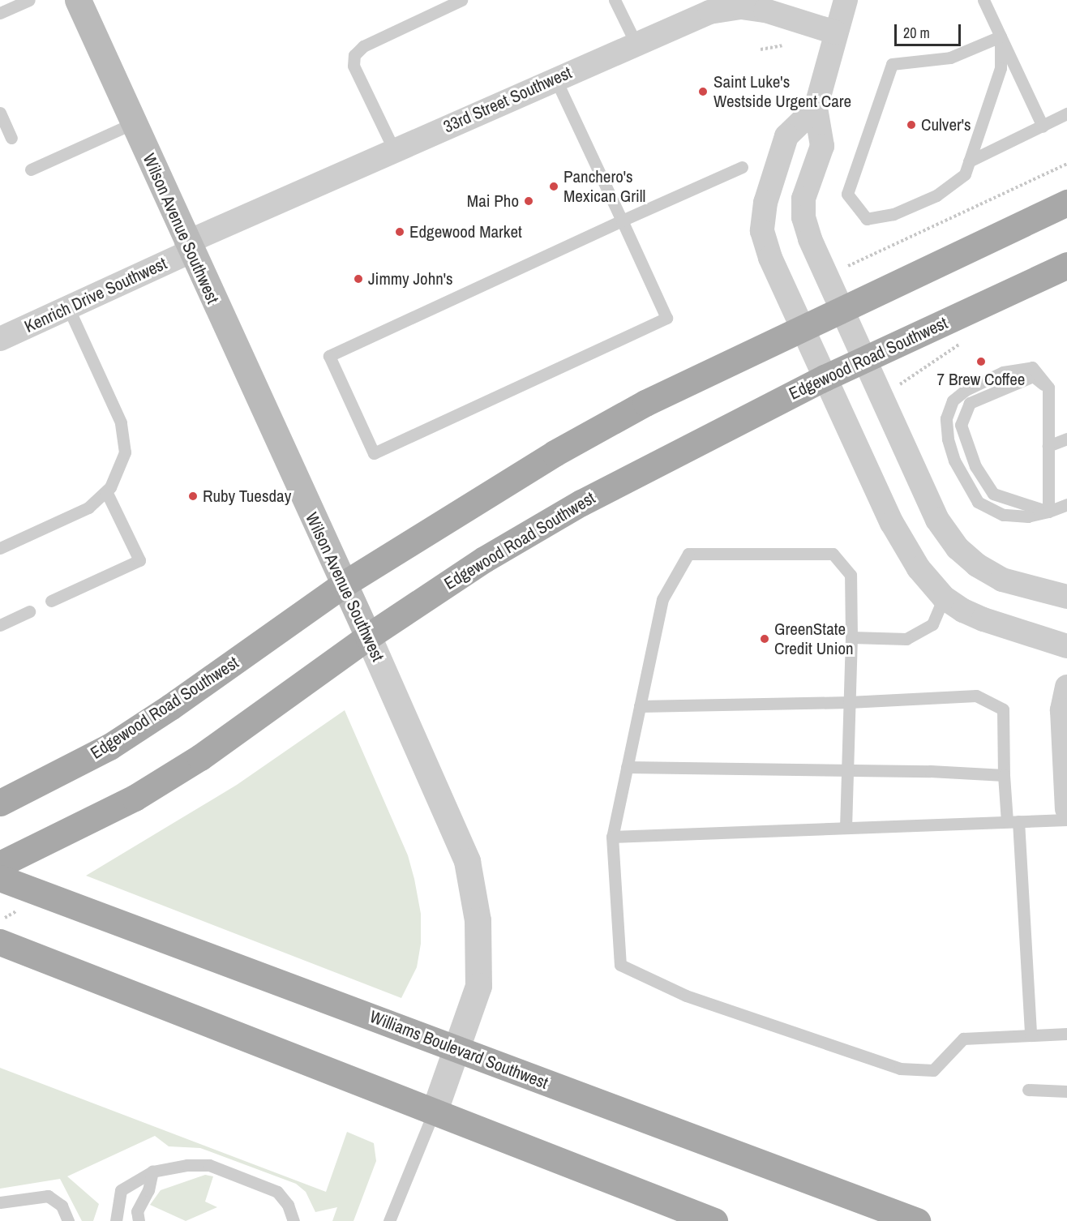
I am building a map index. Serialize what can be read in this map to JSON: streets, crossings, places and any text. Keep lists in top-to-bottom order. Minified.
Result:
{"streets":{"main road":["Wilson Avenue Southwest","Edgewood Road Southwest","Williams Boulevard Southwest"],"street":["33rd Street Southwest","Kenrich Drive Southwest"]},"crossings":[["33rd Street Southwest","Wilson Avenue Southwest"],["33rd Street Southwest","Kenrich Drive Southwest"],["Wilson Avenue Southwest","Kenrich Drive Southwest"],["Wilson Avenue Southwest","Edgewood Road Southwest"],["Wilson Avenue Southwest","Williams Boulevard Southwest"]],"places":["Saint Luke's Westside Urgent Care","Culver's","Panchero's Mexican Grill","Mai Pho","Edgewood Market","Jimmy John's","7 Brew Coffee","Ruby Tuesday","GreenState Credit Union"],"scale_bar":"20 m"}
